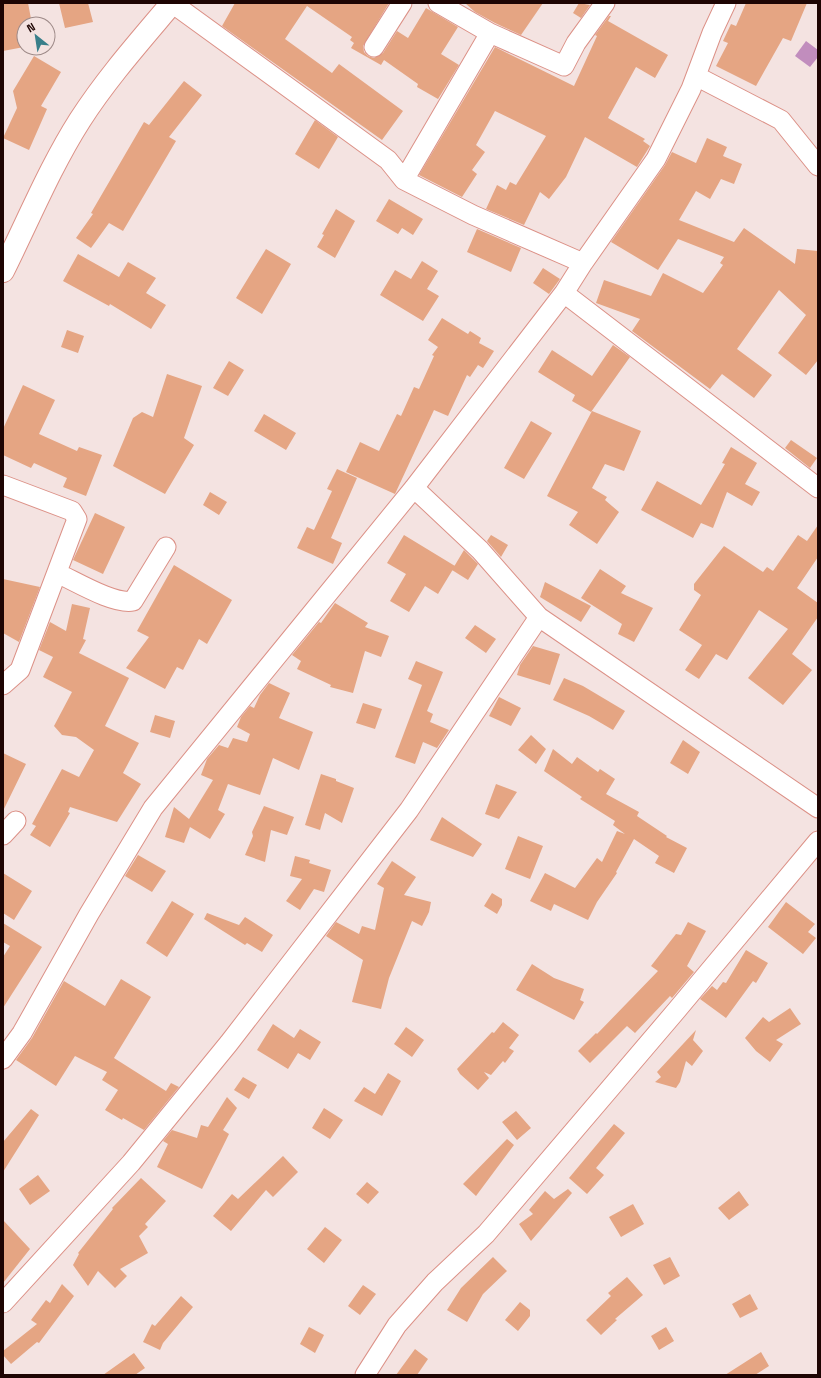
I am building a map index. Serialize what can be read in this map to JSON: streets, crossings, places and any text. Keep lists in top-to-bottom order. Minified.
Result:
{"north":"top left"}
